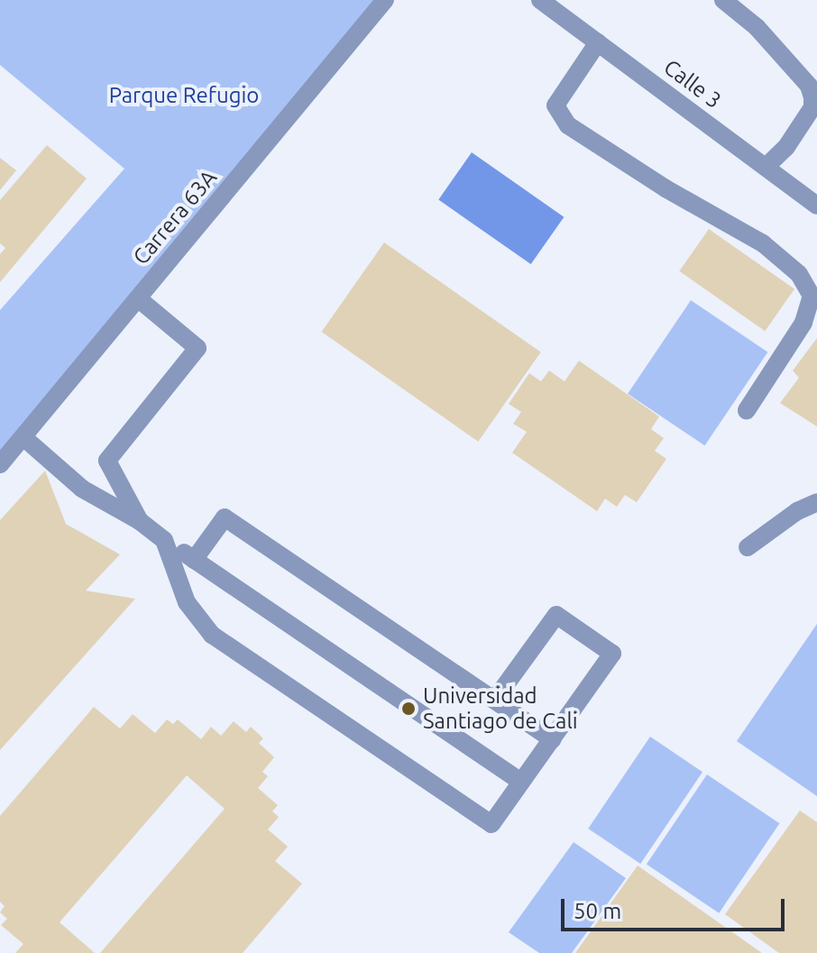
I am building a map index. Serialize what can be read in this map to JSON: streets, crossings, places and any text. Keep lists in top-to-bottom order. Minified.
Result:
{"streets":{"street":["Calle 3","Carrera 63A"]},"parks":["Parque Refugio"],"places":["Universidad Santiago de Cali"],"scale_bar":"50 m"}
